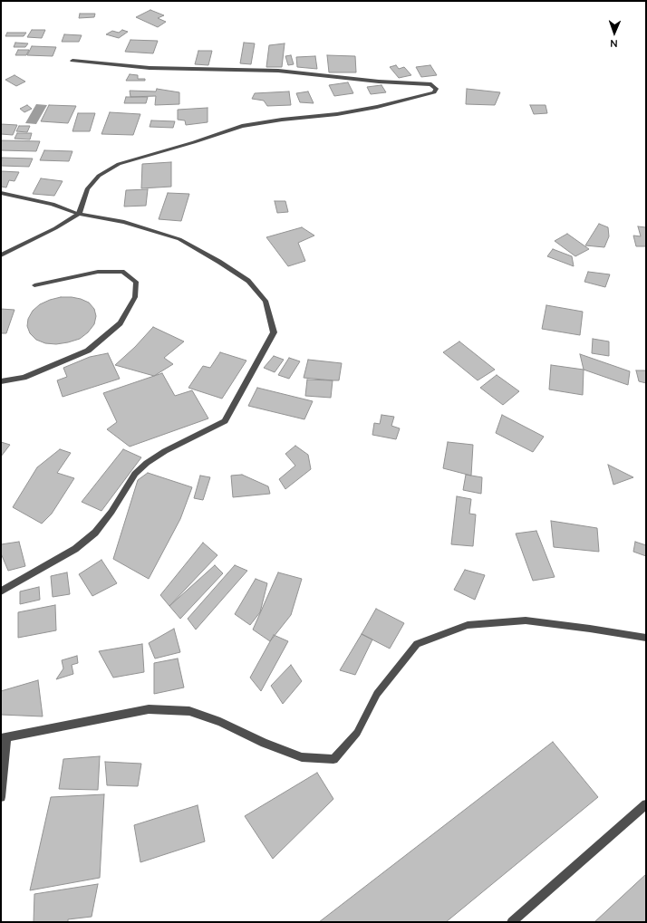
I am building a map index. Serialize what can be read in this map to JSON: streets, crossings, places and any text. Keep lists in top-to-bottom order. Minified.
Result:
{"north":"bottom"}
